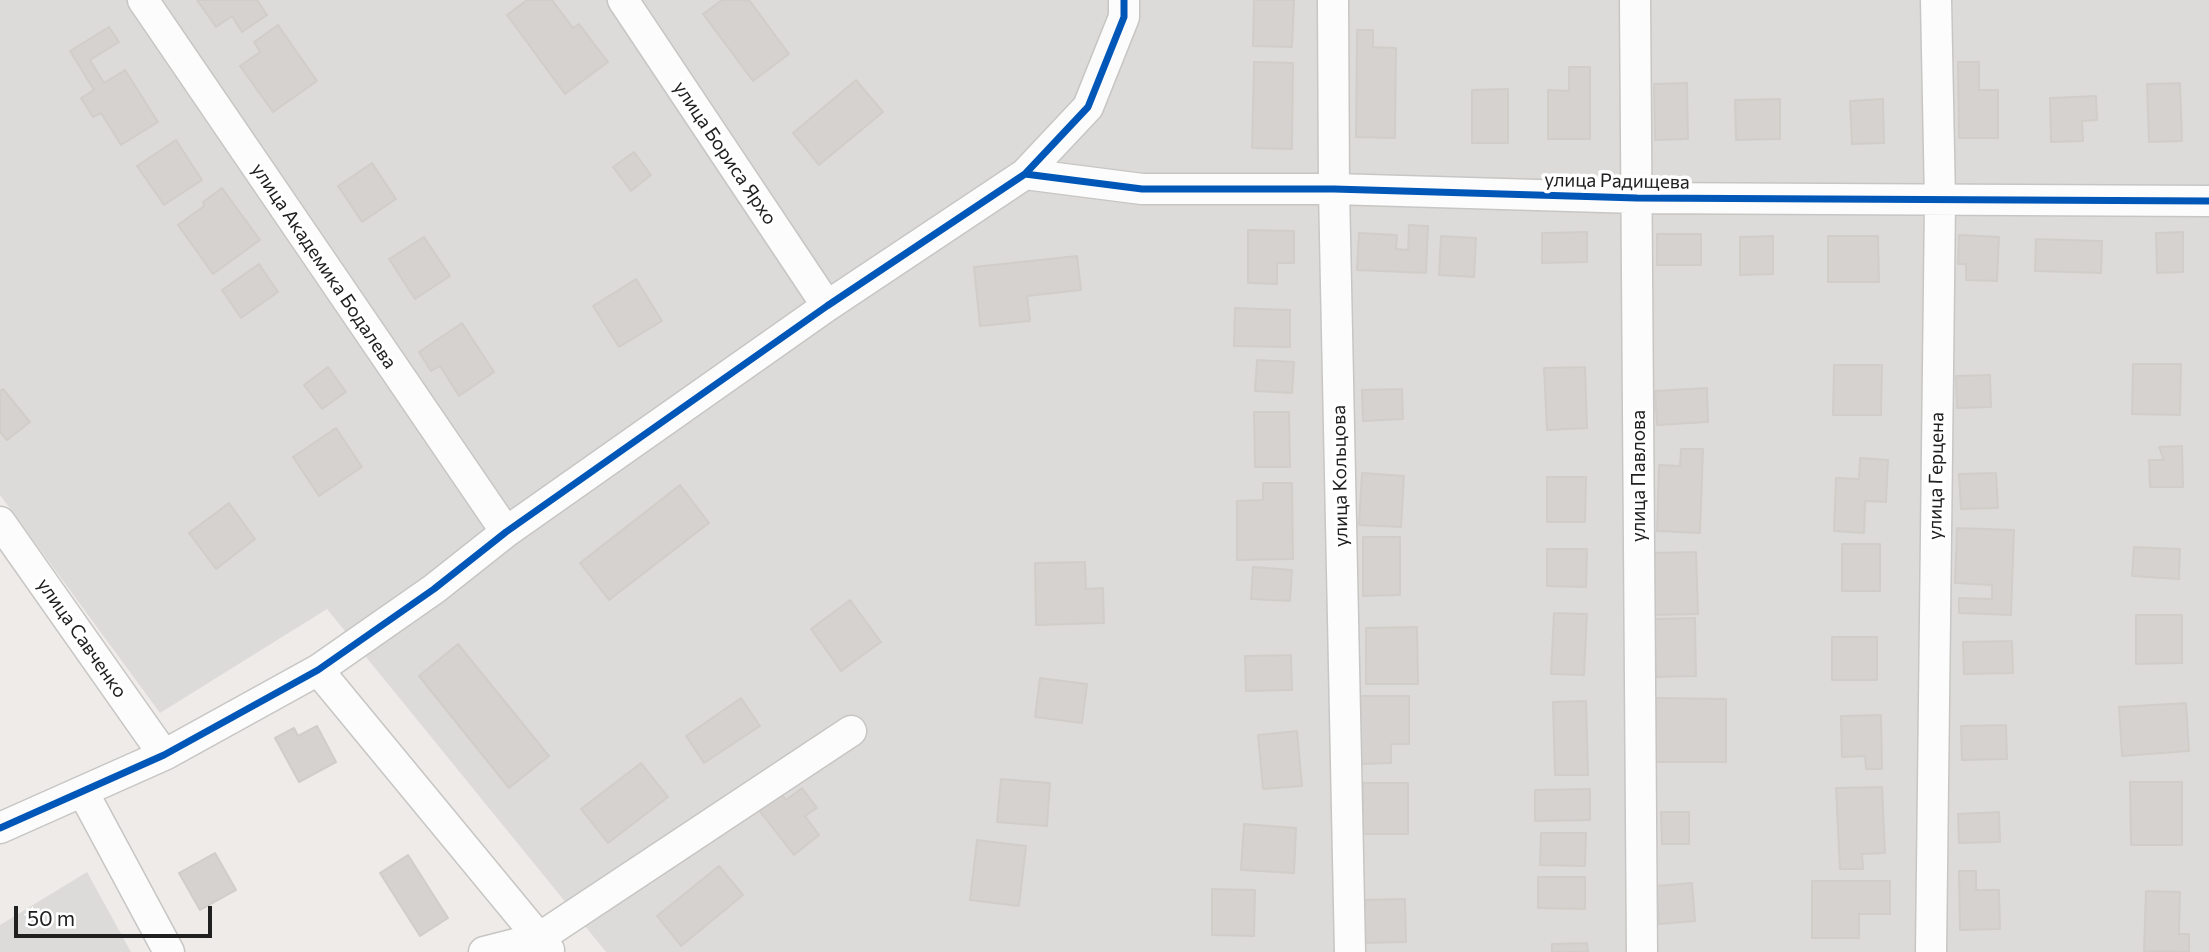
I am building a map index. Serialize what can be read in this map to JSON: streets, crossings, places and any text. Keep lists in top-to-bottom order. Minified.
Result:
{"streets":{"street":["улица Бориса Ярхо","улица Радищева","улица Академика Бодалева","улица Кольцова","улица Павлова","улица Герцена","улица Савченко"]},"crossings":[["улица Радищева","улица Кольцова"],["улица Радищева","улица Павлова"],["улица Радищева","улица Герцена"]],"scale_bar":"50 m"}
